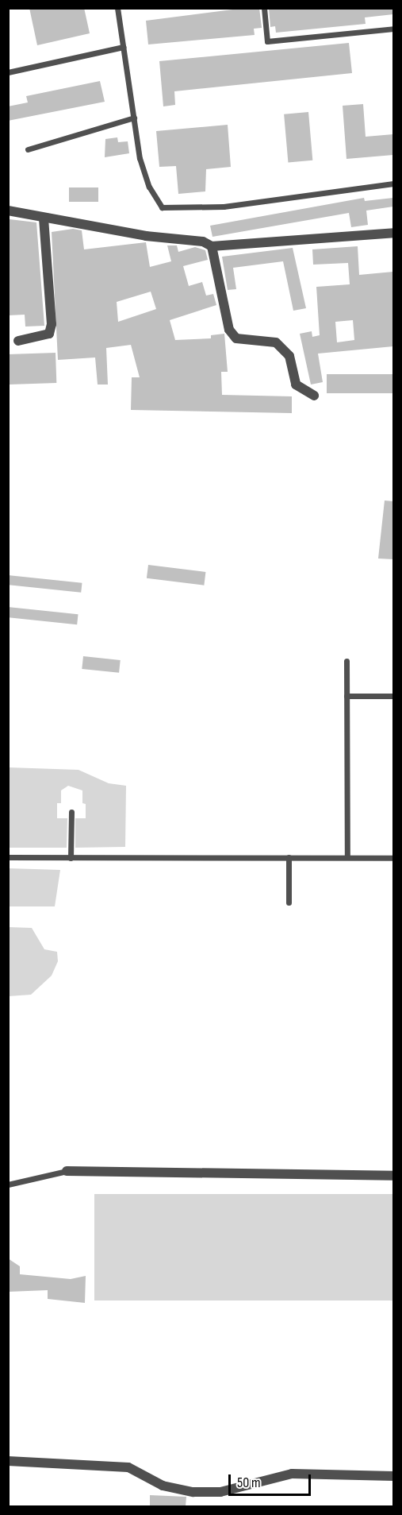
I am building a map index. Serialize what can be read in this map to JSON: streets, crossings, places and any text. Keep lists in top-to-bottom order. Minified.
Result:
{"scale_bar":"50 m"}
